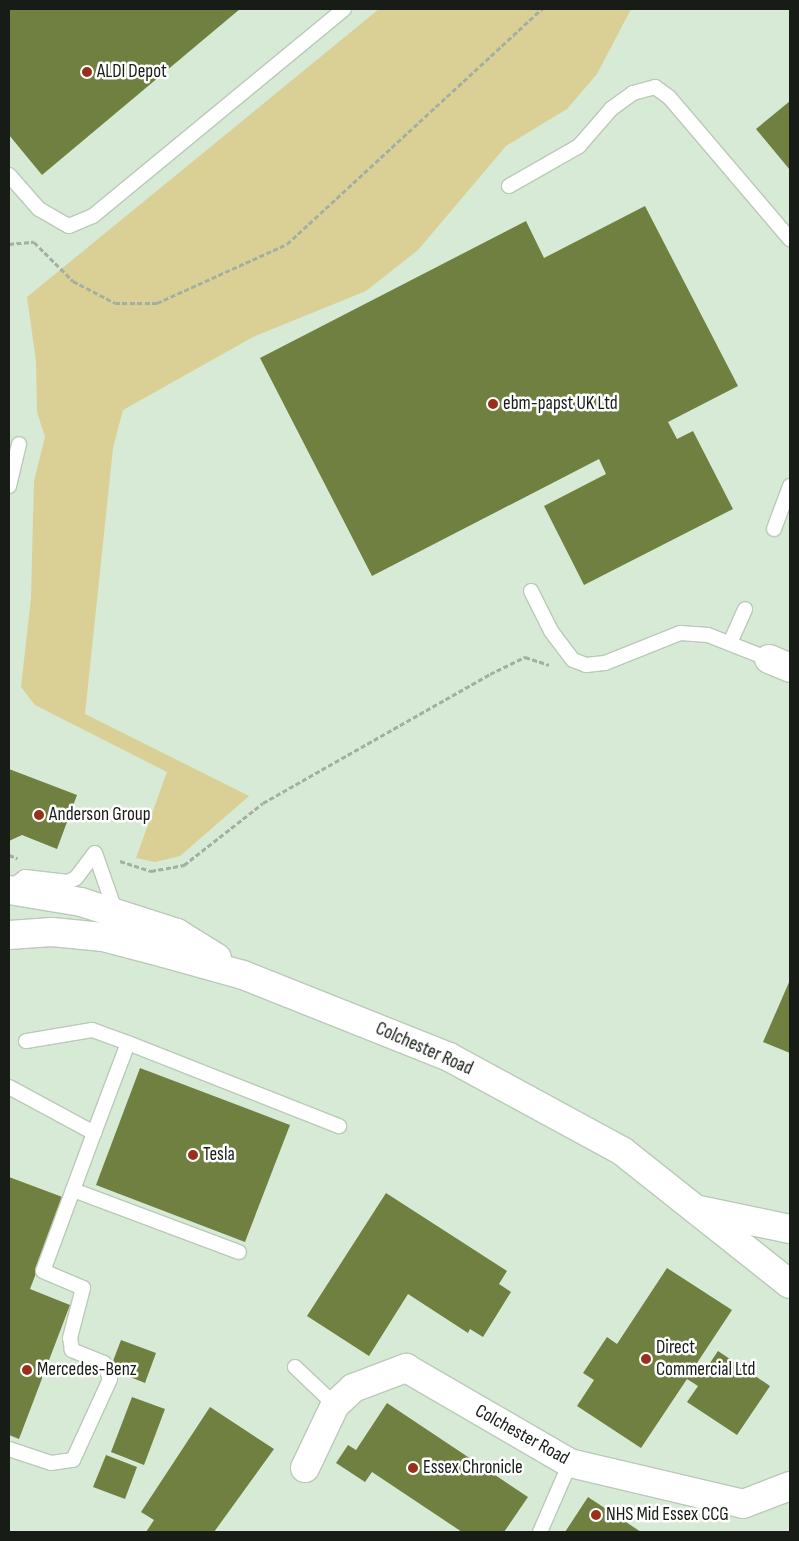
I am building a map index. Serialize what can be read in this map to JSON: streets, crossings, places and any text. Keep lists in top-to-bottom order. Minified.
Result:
{"streets":{"main road":["Colchester Road"]},"places":["ALDI Depot","ebm-papst UK Ltd","Anderson Group","Tesla","Direct Commercial Ltd","Mercedes-Benz","Essex Chronicle","NHS Mid Essex CCG"]}
